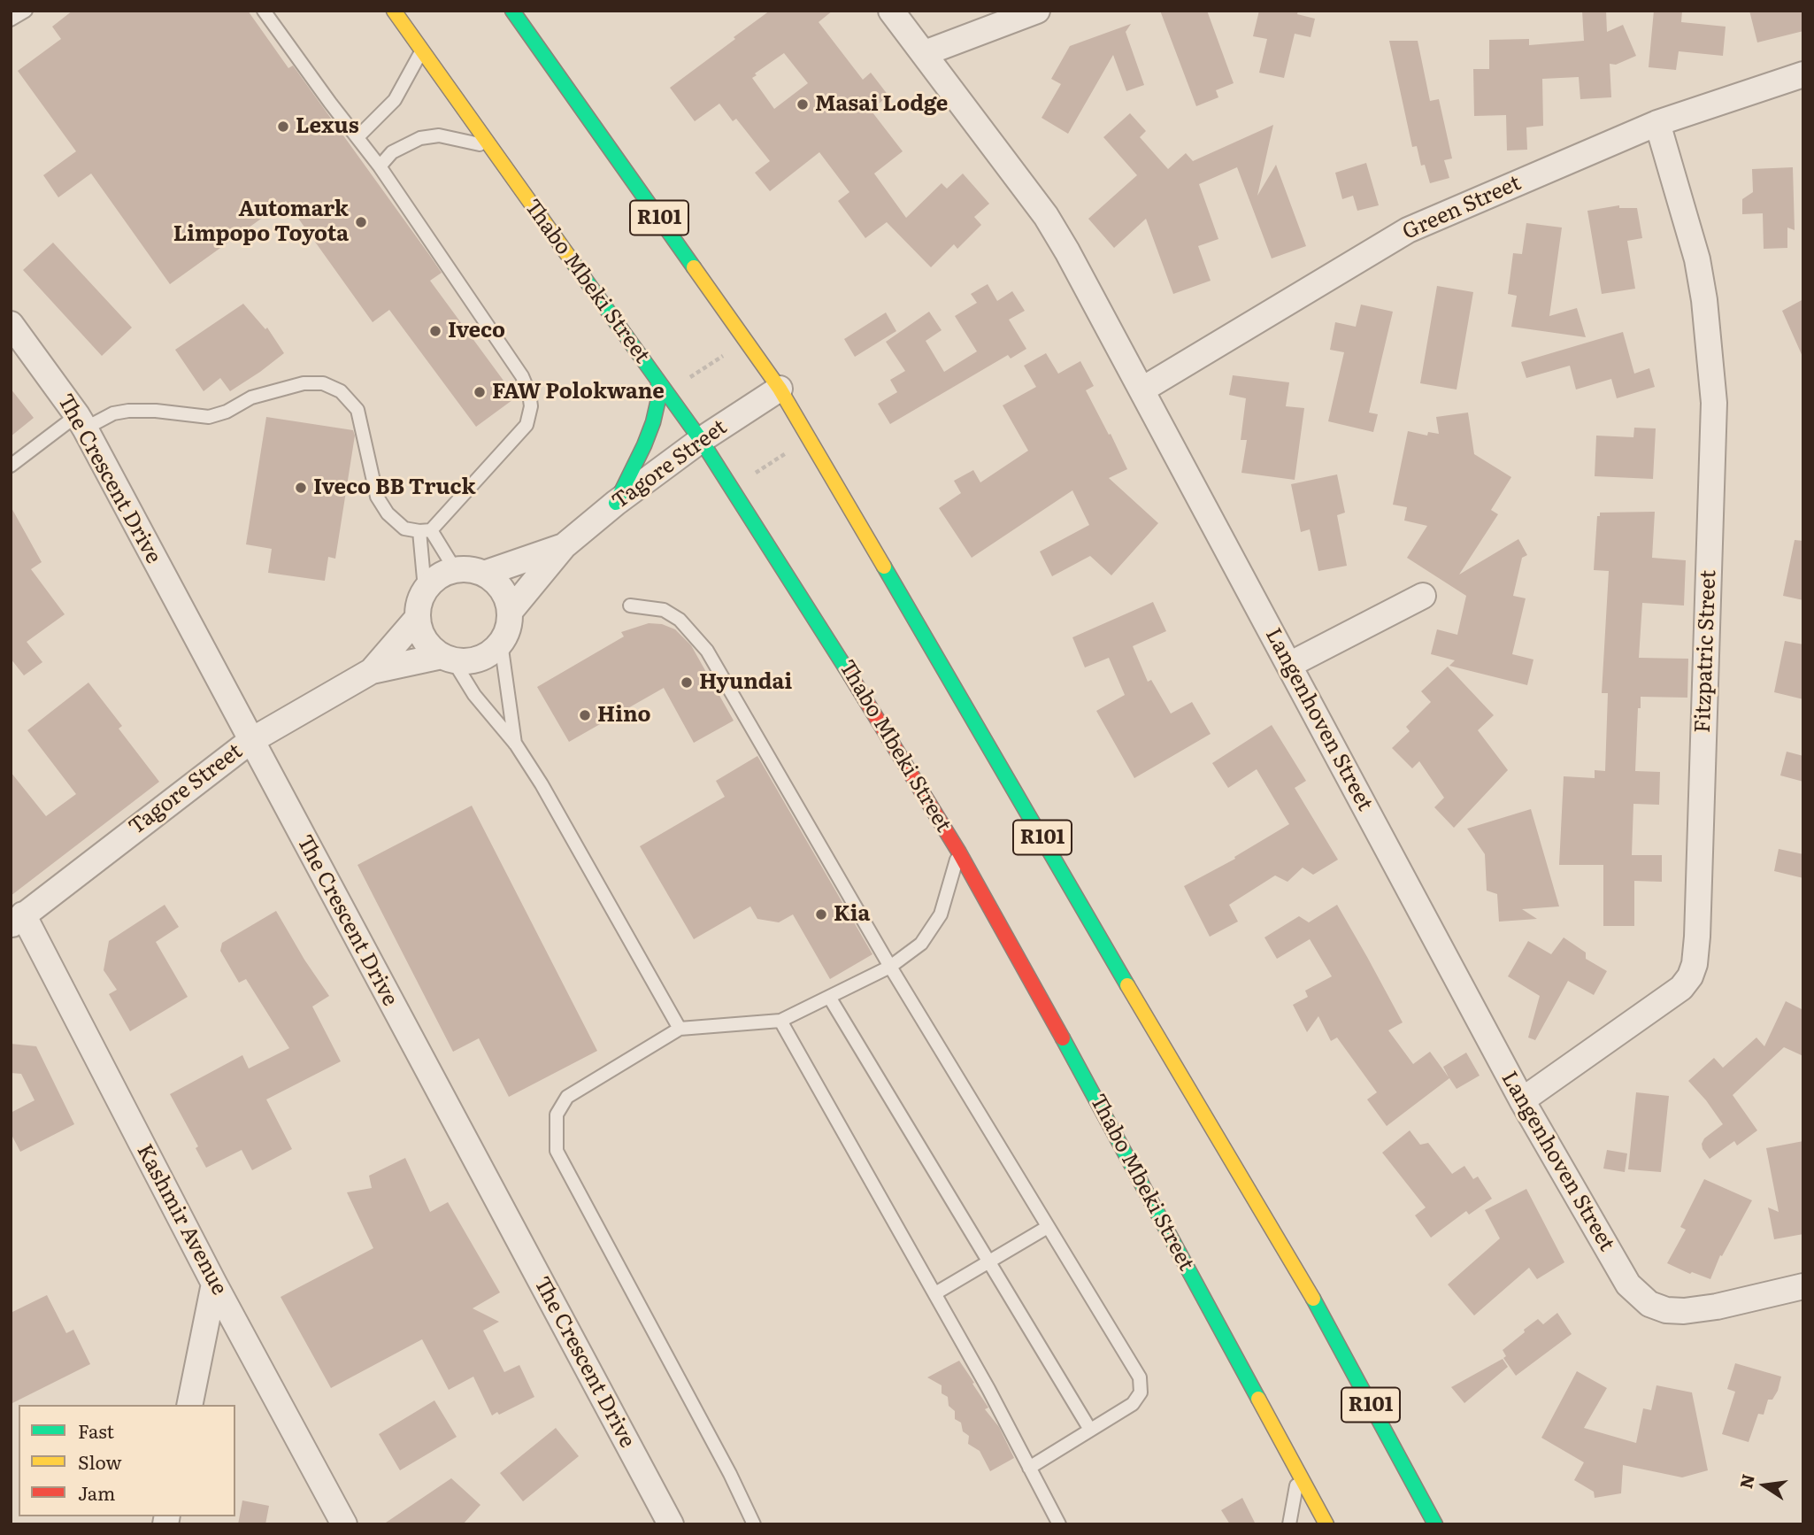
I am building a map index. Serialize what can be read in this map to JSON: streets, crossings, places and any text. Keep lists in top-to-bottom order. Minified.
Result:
{"streets":{"main road":["R101","Thabo Mbeki Street"],"street":["Green Street","Tagore Street","The Crescent Drive","Fitzpatric Street","Langenhoven Street","Kashmir Avenue"]},"crossings":[["Green Street","Fitzpatric Street"],["Green Street","Langenhoven Street"],["R101","Tagore Street"],["Thabo Mbeki Street","Tagore Street"],["Tagore Street","The Crescent Drive"],["Tagore Street","Kashmir Avenue"],["Fitzpatric Street","Langenhoven Street"]],"places":["Masai Lodge","Lexus","Automark Limpopo Toyota","Iveco","FAW Polokwane","Iveco BB Truck","Hyundai","Hino","Kia"],"legend":["Fast","Slow","Jam"],"north":"left"}
